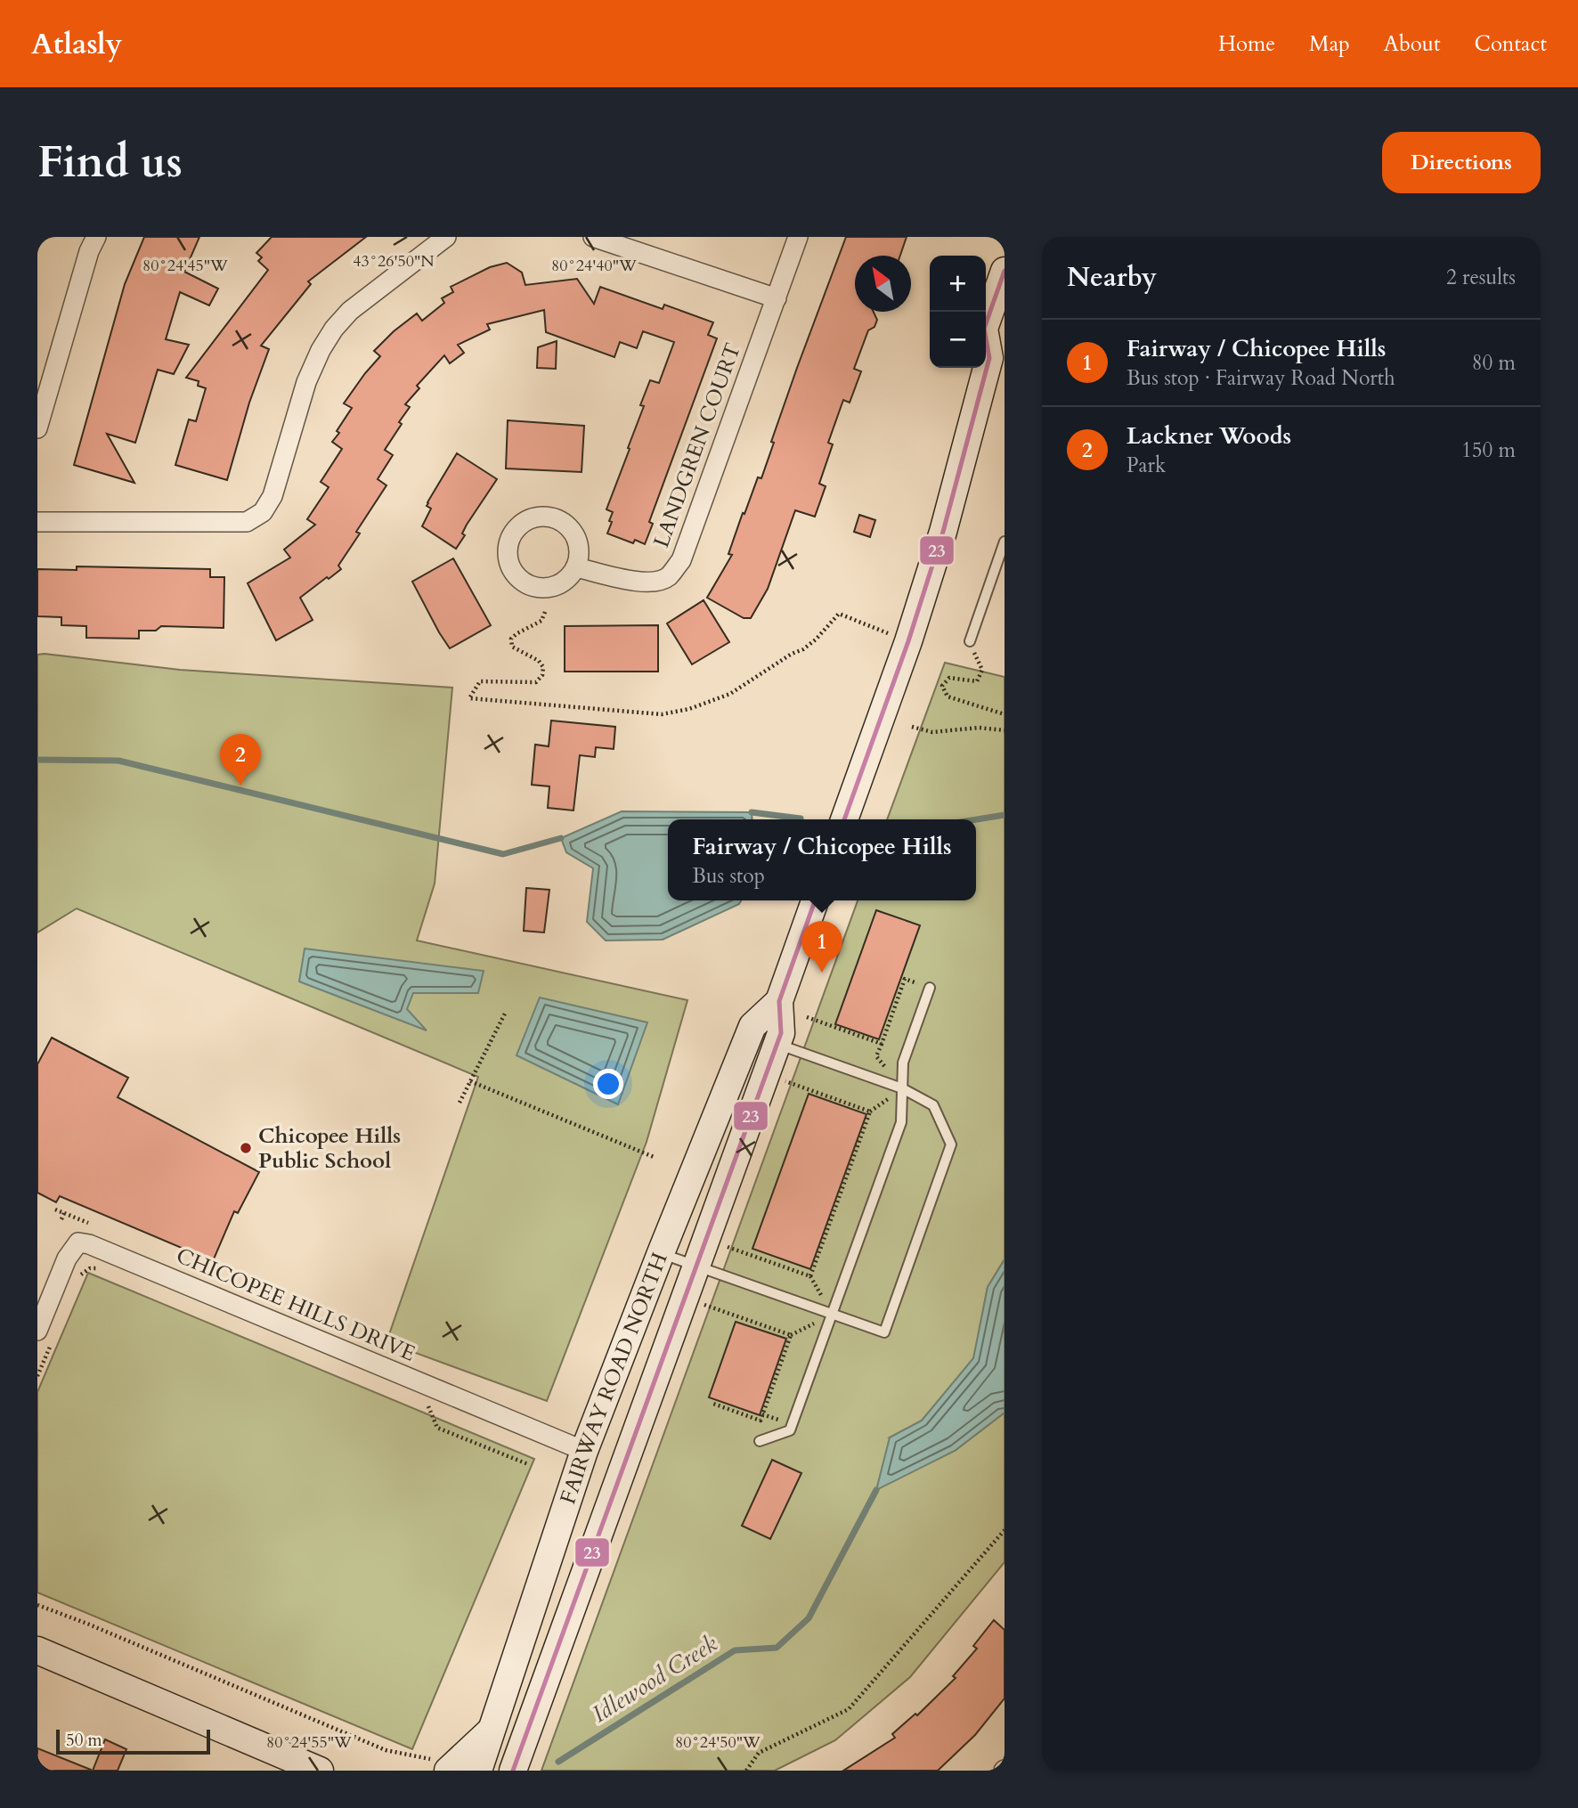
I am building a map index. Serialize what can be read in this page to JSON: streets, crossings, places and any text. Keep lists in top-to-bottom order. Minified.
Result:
{"streets":{"main road":["FAIRWAY ROAD NORTH"],"street":["LANDGREN COURT","CHICOPEE HILLS DRIVE"]},"crossings":[["CHICOPEE HILLS DRIVE","FAIRWAY ROAD NORTH"]],"water":["Idlewood Creek"],"places":["Chicopee Hills Public School"],"lines":["transit line 23"],"scale_bar":"50 m","north":"top left","page":{"header":"Atlasly","nav":["Home","Map","About","Contact"],"buttons":"Directions","title":"Find us","heading":["Nearby","2 results"],"map_buttons":["+","−"],"list":[{"mark":"1","name":"Fairway / Chicopee Hills","note":"Bus stop · Fairway Road North","value":"80 m"},{"mark":"2","name":"Lackner Woods","note":"Park","value":"150 m"}],"pins":["2","1"],"popup":["Fairway / Chicopee Hills","Bus stop"],"scale":"50 m"},"coordinates":["43°26'50\"N","80°24'45\"W","80°24'40\"W","80°24'55\"W","80°24'50\"W"]}
